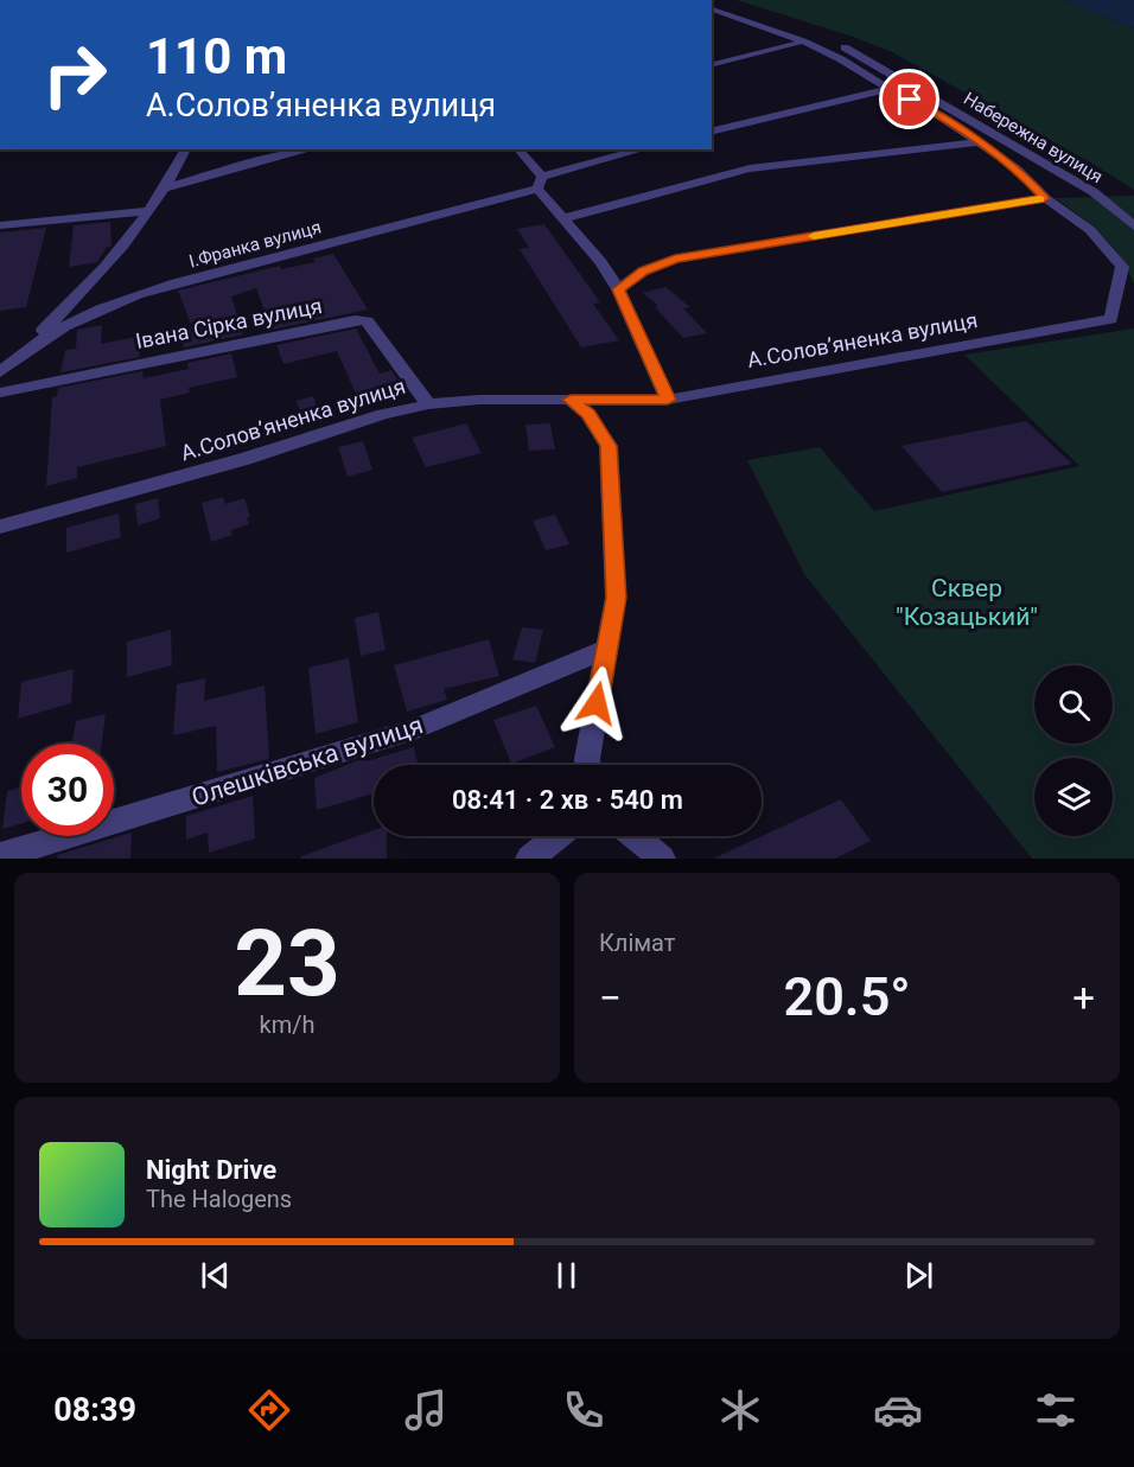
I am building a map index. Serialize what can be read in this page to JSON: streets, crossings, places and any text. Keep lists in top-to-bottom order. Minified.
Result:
{"streets":{"street":["Набережна вулиця","І.Франка вулиця","Івана Сірка вулиця","А.Солов’яненка вулиця","Олешківська вулиця"]},"crossings":[["Івана Сірка вулиця","А.Солов’яненка вулиця"]],"parks":["Сквер \"Козацький\""],"page":{"turn":["110 m","А.Солов’яненка вулиця"],"limit":"30","trip":"08:41 · 2 хв · 540 m","tile":[["23","km/h"],"Клімат"],"heat":["−","20.5°","+"],"song":["Night Drive","The Halogens"],"tabs":"08:39"}}
